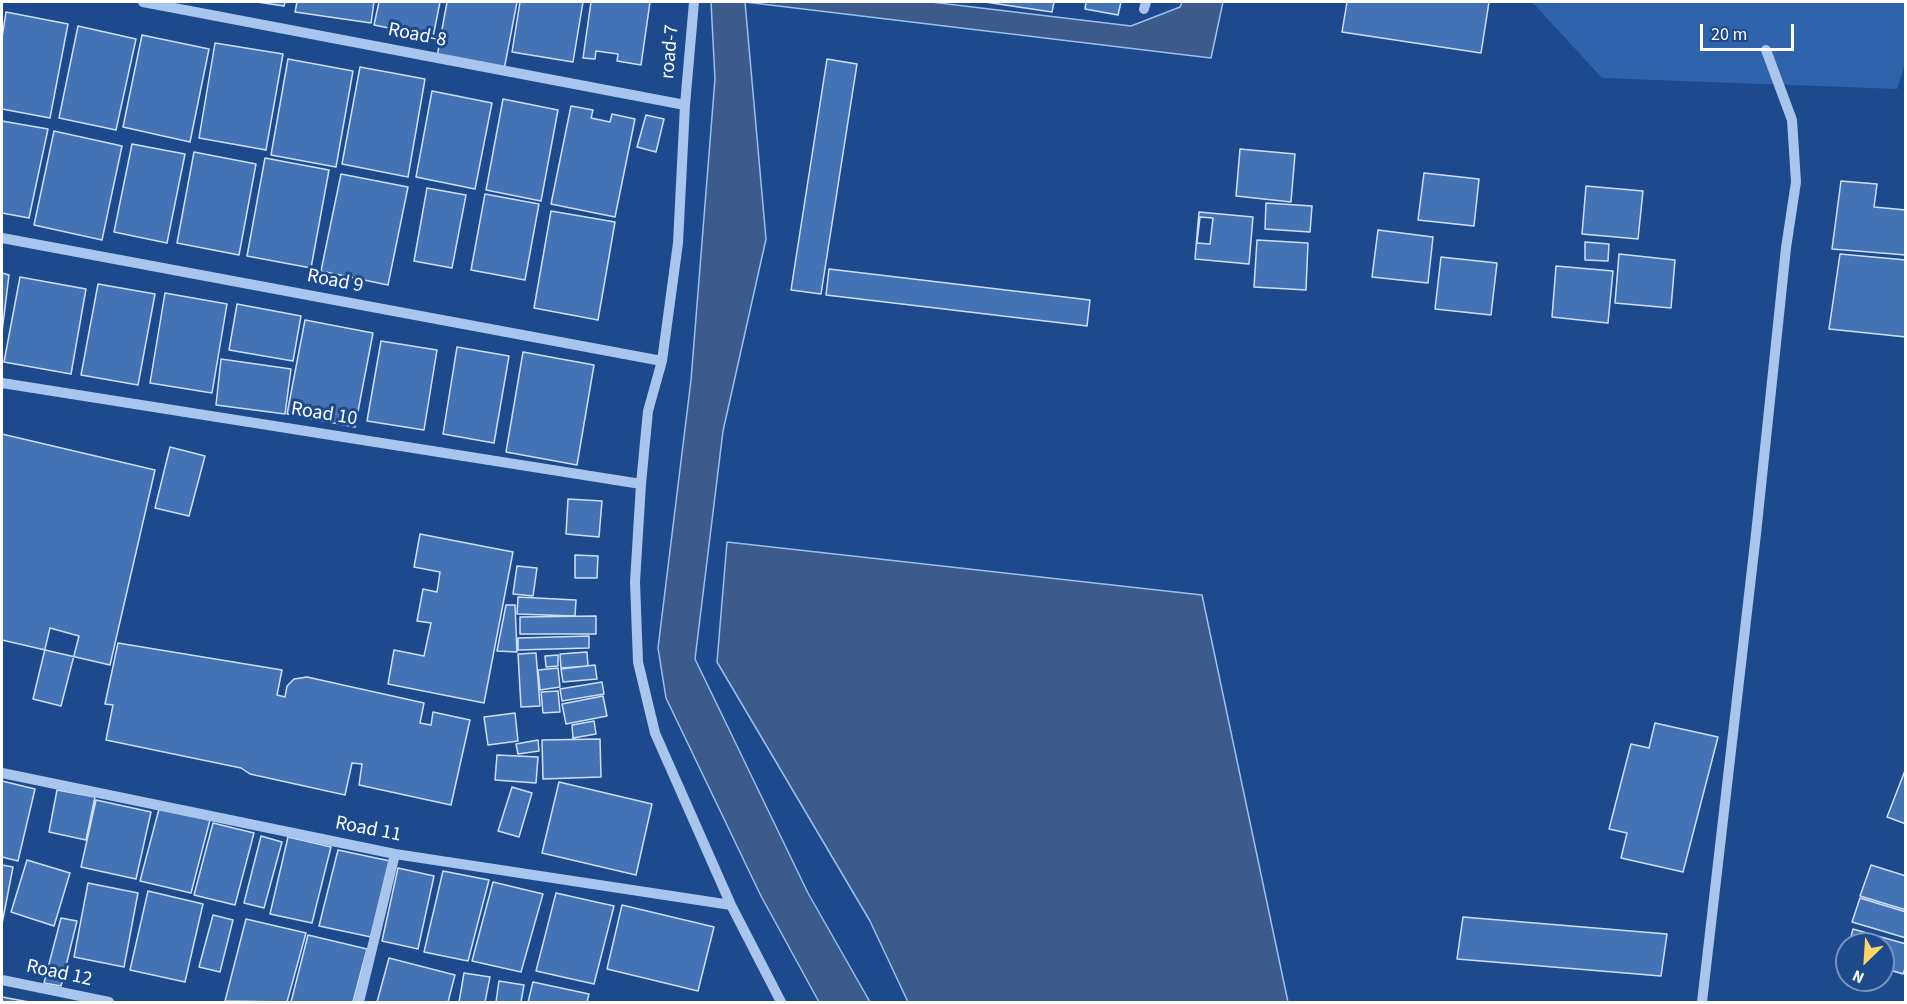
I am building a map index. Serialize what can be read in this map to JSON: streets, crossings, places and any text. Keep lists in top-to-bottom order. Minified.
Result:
{"streets":{"street":["Road-8","road-7","Road 9","Road 10","Road 11","Road 12"]},"crossings":[["Road-8","road-7"],["road-7","Road 9"],["road-7","Road 10"],["road-7","Road 11"]],"scale_bar":"20 m","north":"bottom left"}
